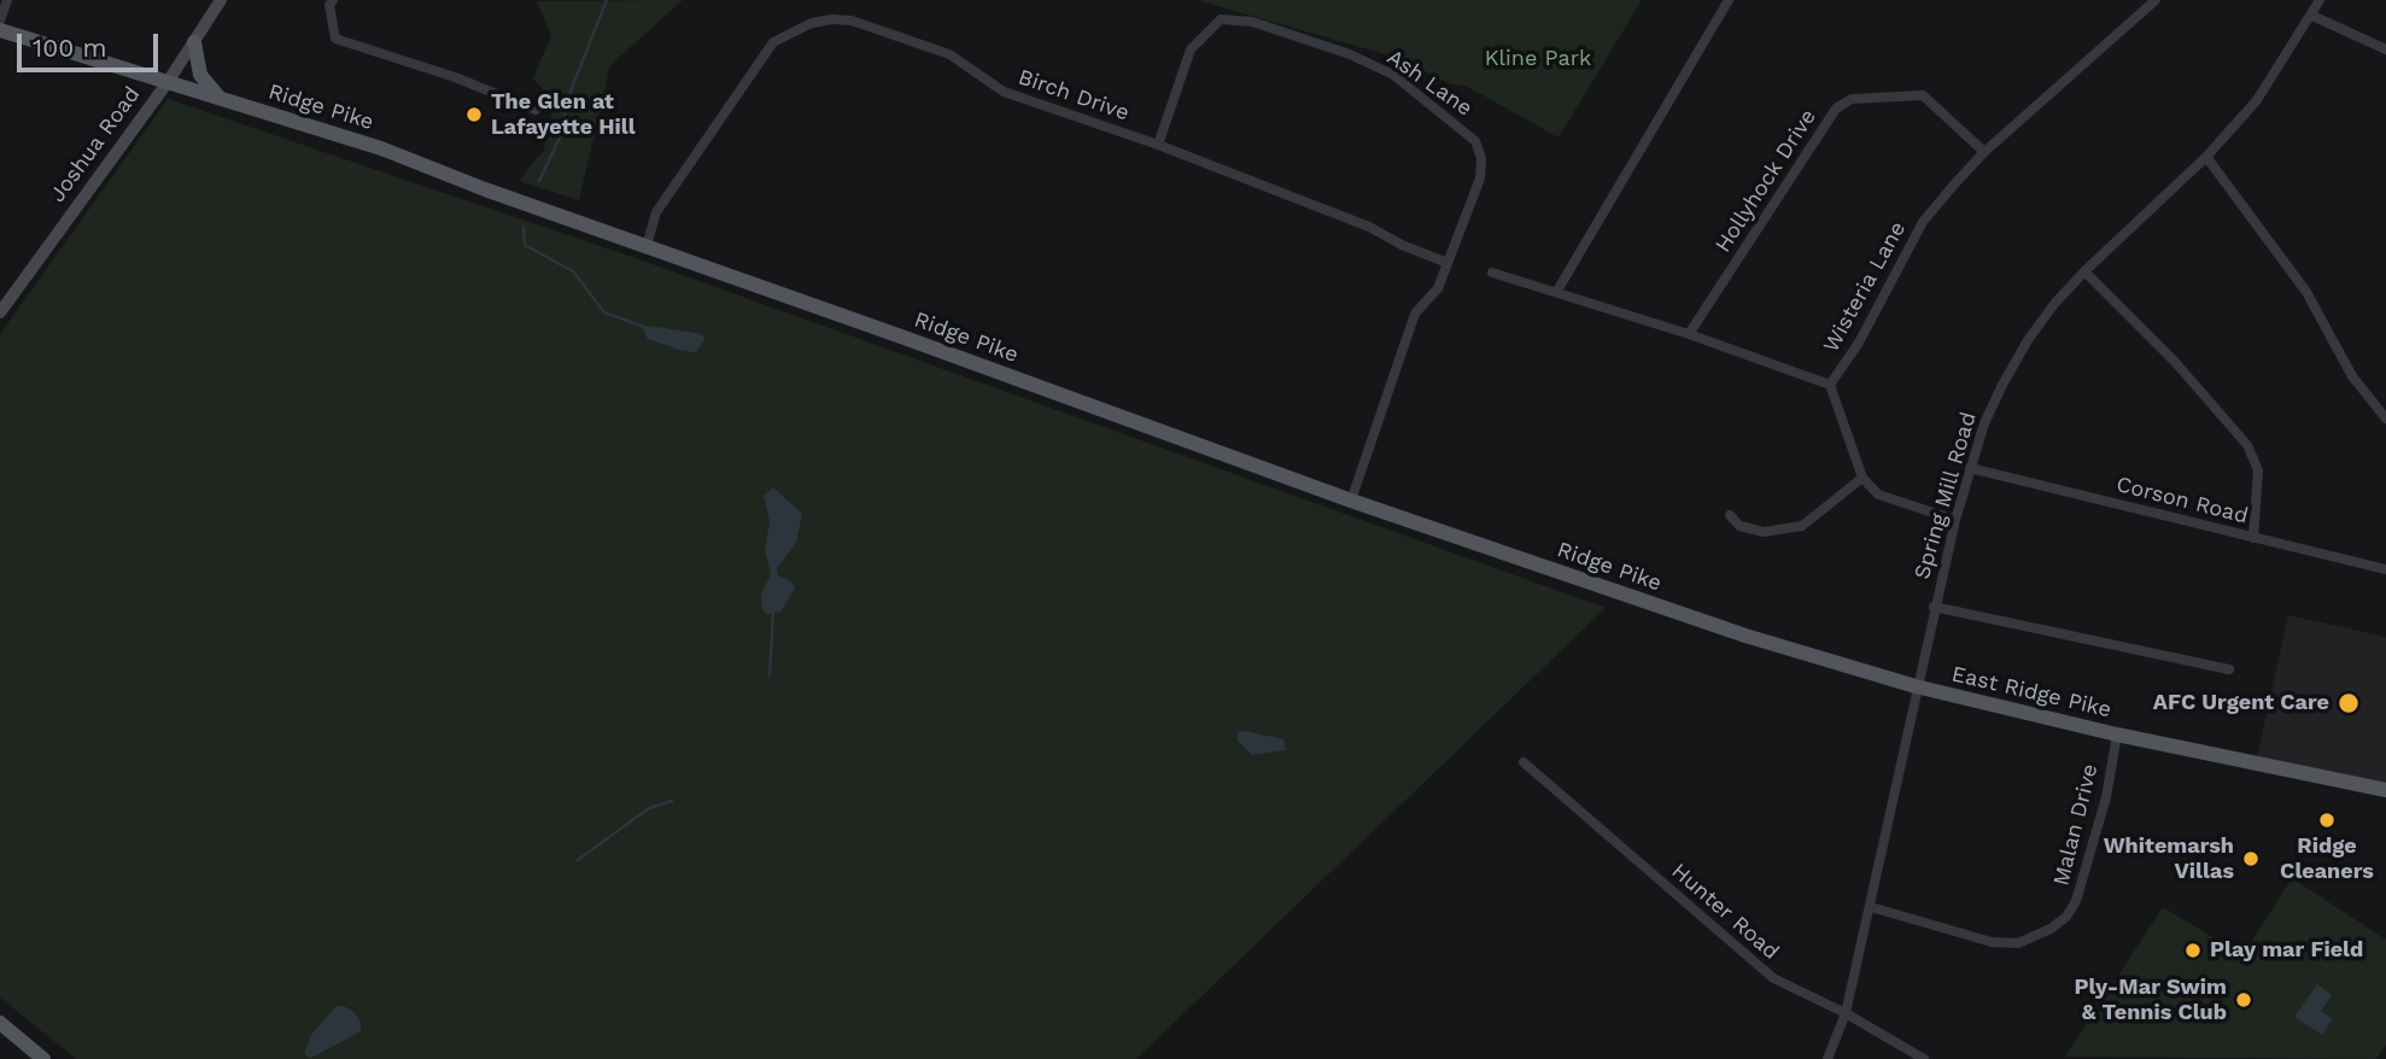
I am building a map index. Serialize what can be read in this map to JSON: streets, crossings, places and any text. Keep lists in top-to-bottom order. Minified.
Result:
{"streets":{"main road":["Ridge Pike","Joshua Road","East Ridge Pike"],"street":["Ash Lane","Birch Drive","Hollyhock Drive","Wisteria Lane","Spring Mill Road","Corson Road","Malan Drive","Hunter Road"]},"crossings":[["Ash Lane","Birch Drive"],["Ash Lane","Ridge Pike"],["Birch Drive","Ridge Pike"],["Ridge Pike","Joshua Road"],["Ridge Pike","Spring Mill Road"],["Ridge Pike","East Ridge Pike"],["Hollyhock Drive","Wisteria Lane"],["Spring Mill Road","Corson Road"],["Spring Mill Road","East Ridge Pike"],["Spring Mill Road","Malan Drive"],["Spring Mill Road","Hunter Road"],["East Ridge Pike","Malan Drive"]],"parks":["Kline Park"],"places":["The Glen at Lafayette Hill","AFC Urgent Care","Ridge Cleaners","Whitemarsh Villas","Play mar Field","Ply-Mar Swim & Tennis Club"],"scale_bar":"100 m"}
